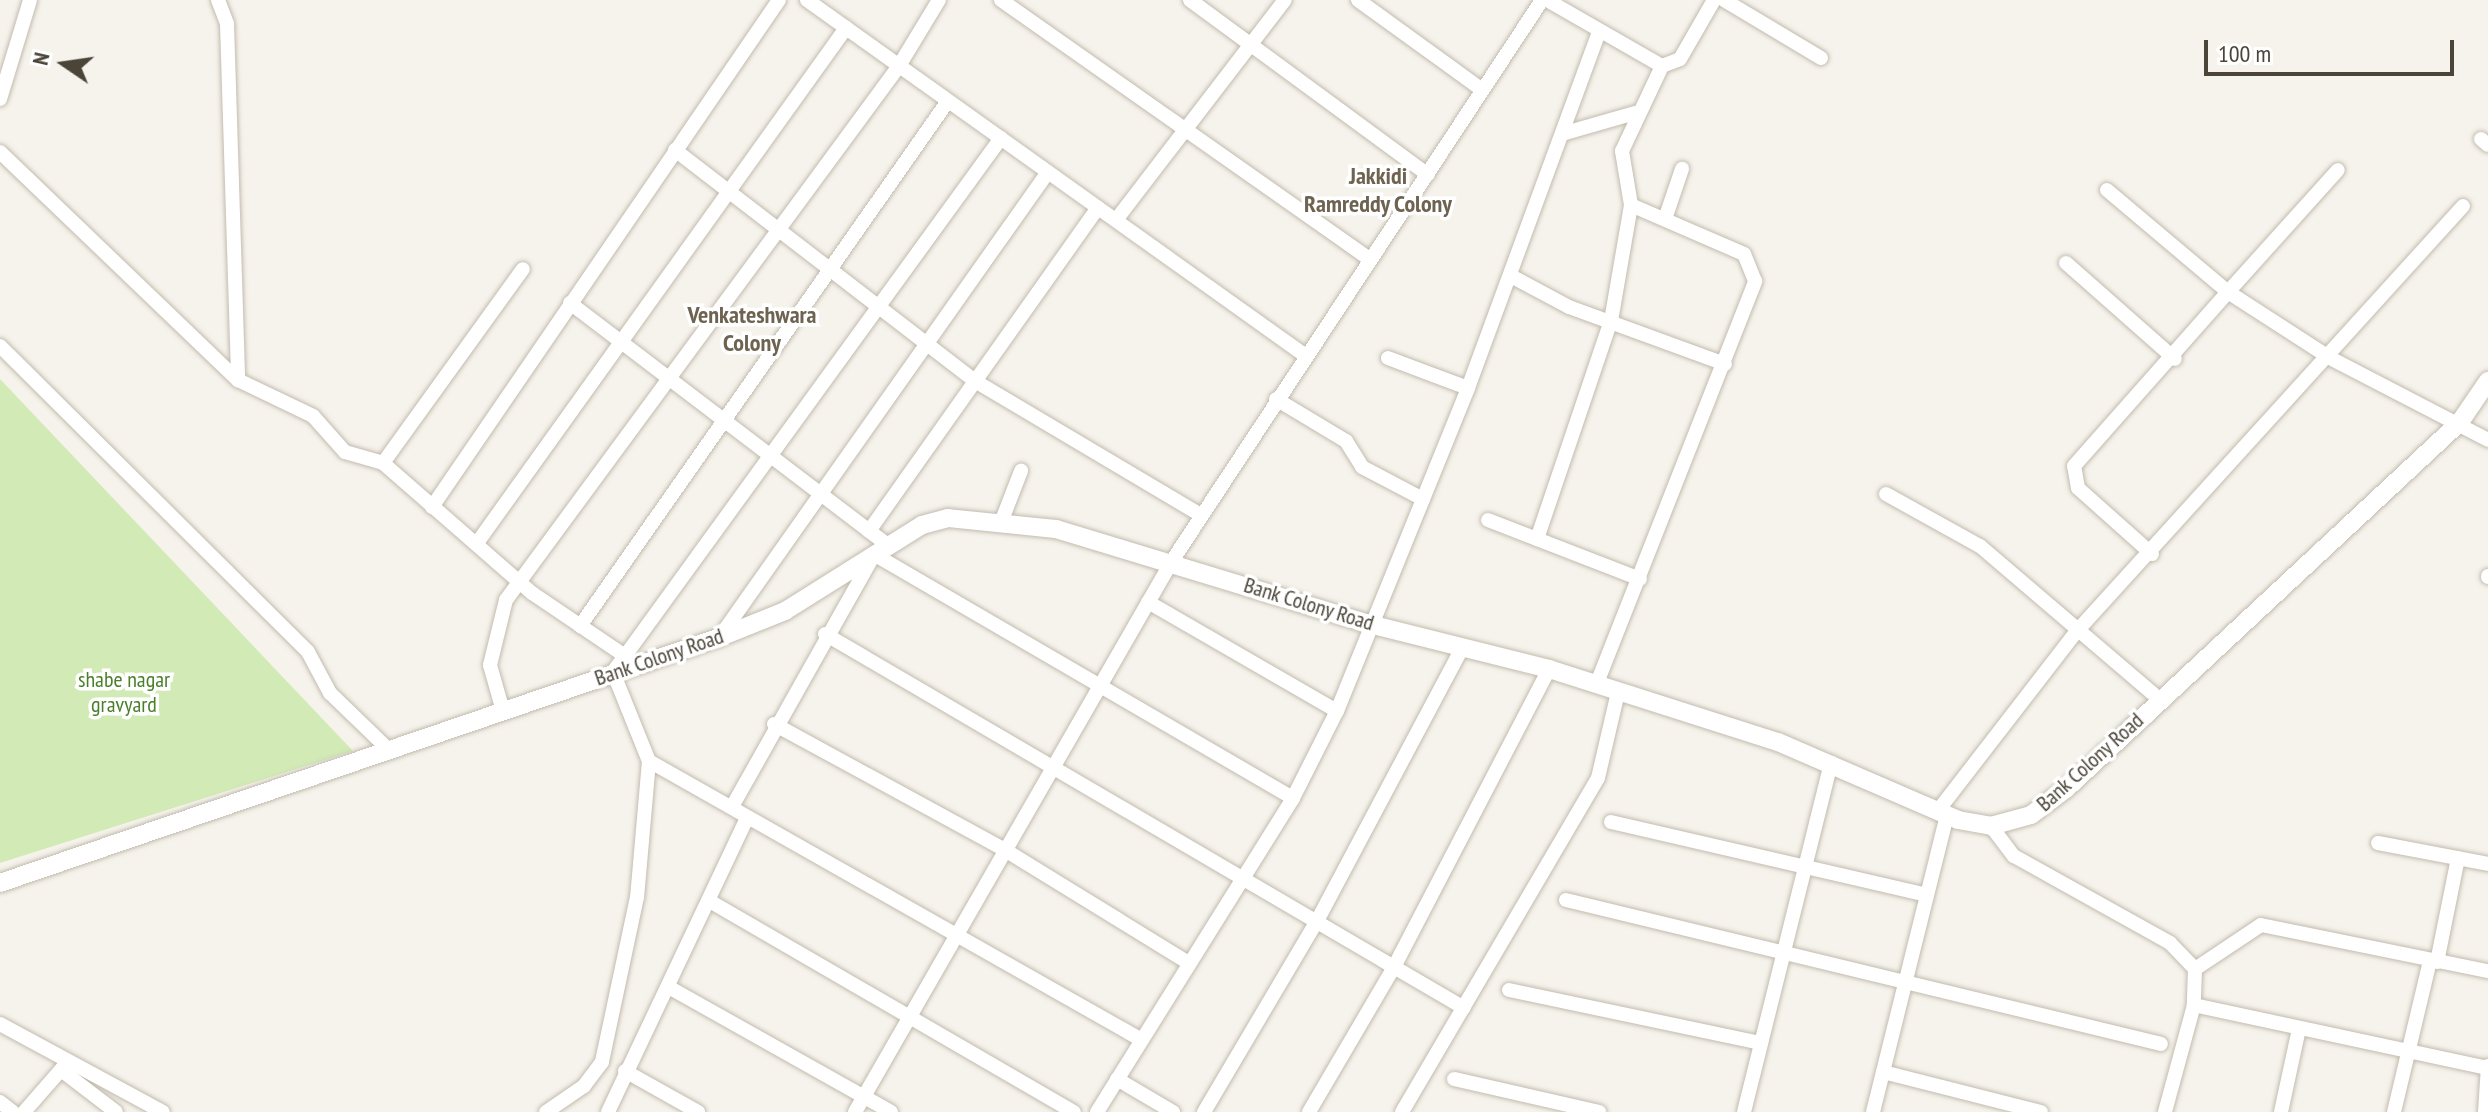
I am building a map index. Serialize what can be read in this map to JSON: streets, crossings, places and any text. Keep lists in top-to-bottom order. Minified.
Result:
{"streets":{"street":["Bank Colony Road"]},"districts":["Jakkidi Ramreddy Colony","Venkateshwara Colony"],"parks":["shabe nagar gravyard"],"scale_bar":"100 m","north":"left"}
